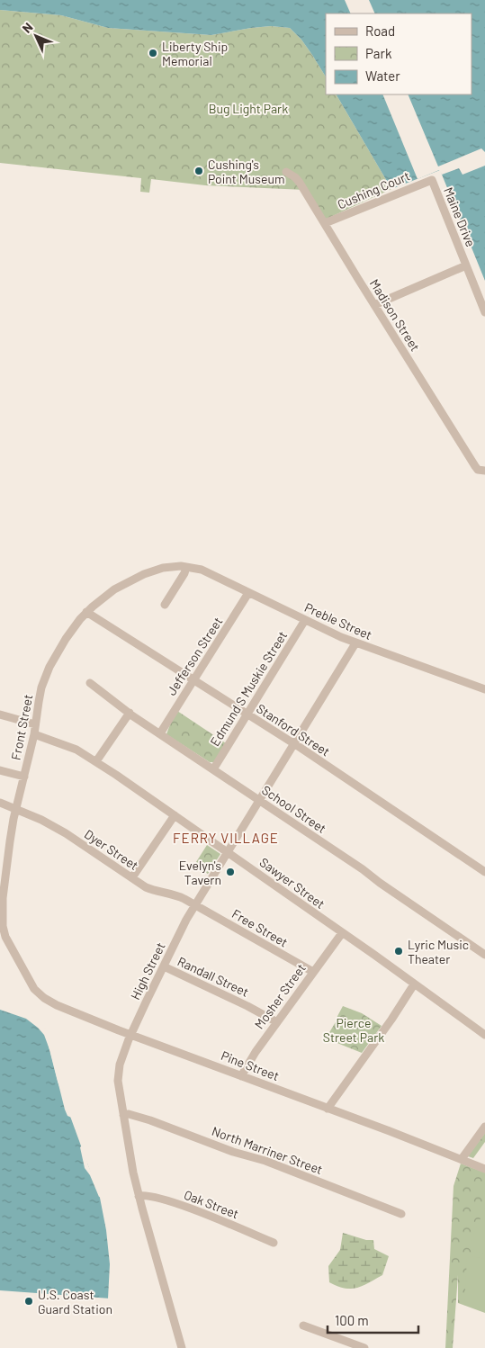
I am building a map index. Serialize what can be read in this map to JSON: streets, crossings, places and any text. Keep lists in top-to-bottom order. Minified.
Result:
{"streets":{"street":["Cushing Court","Maine Drive","Madison Street","Preble Street","Jefferson Street","Edmund S Muskie Street","Front Street","Stanford Street","School Street","Dyer Street","Sawyer Street","Free Street","High Street","Randall Street","Mosher Street","Pine Street","North Marriner Street","Oak Street"]},"crossings":[["Cushing Court","Maine Drive"],["Cushing Court","Madison Street"],["Preble Street","Jefferson Street"],["Preble Street","Edmund S Muskie Street"],["Preble Street","Front Street"],["Preble Street","High Street"],["Jefferson Street","Stanford Street"],["Jefferson Street","School Street"],["Edmund S Muskie Street","Stanford Street"],["Edmund S Muskie Street","School Street"],["Front Street","Stanford Street"],["Front Street","Dyer Street"],["Front Street","Sawyer Street"],["Front Street","Pine Street"],["Stanford Street","High Street"],["School Street","High Street"],["Dyer Street","Free Street"],["Dyer Street","High Street"],["Sawyer Street","High Street"],["Sawyer Street","Mosher Street"],["Free Street","High Street"],["Free Street","Mosher Street"],["High Street","Randall Street"],["High Street","Pine Street"],["High Street","North Marriner Street"],["High Street","Oak Street"],["Randall Street","Mosher Street"],["Mosher Street","Pine Street"]],"districts":["FERRY VILLAGE"],"parks":["Bug Light Park","Pierce Street Park"],"places":["Liberty Ship Memorial","Cushing's Point Museum","Evelyn's Tavern","Lyric Music Theater","U.S. Coast Guard Station"],"legend":["Road","Park","Water"],"scale_bar":"100 m","north":"top left"}
